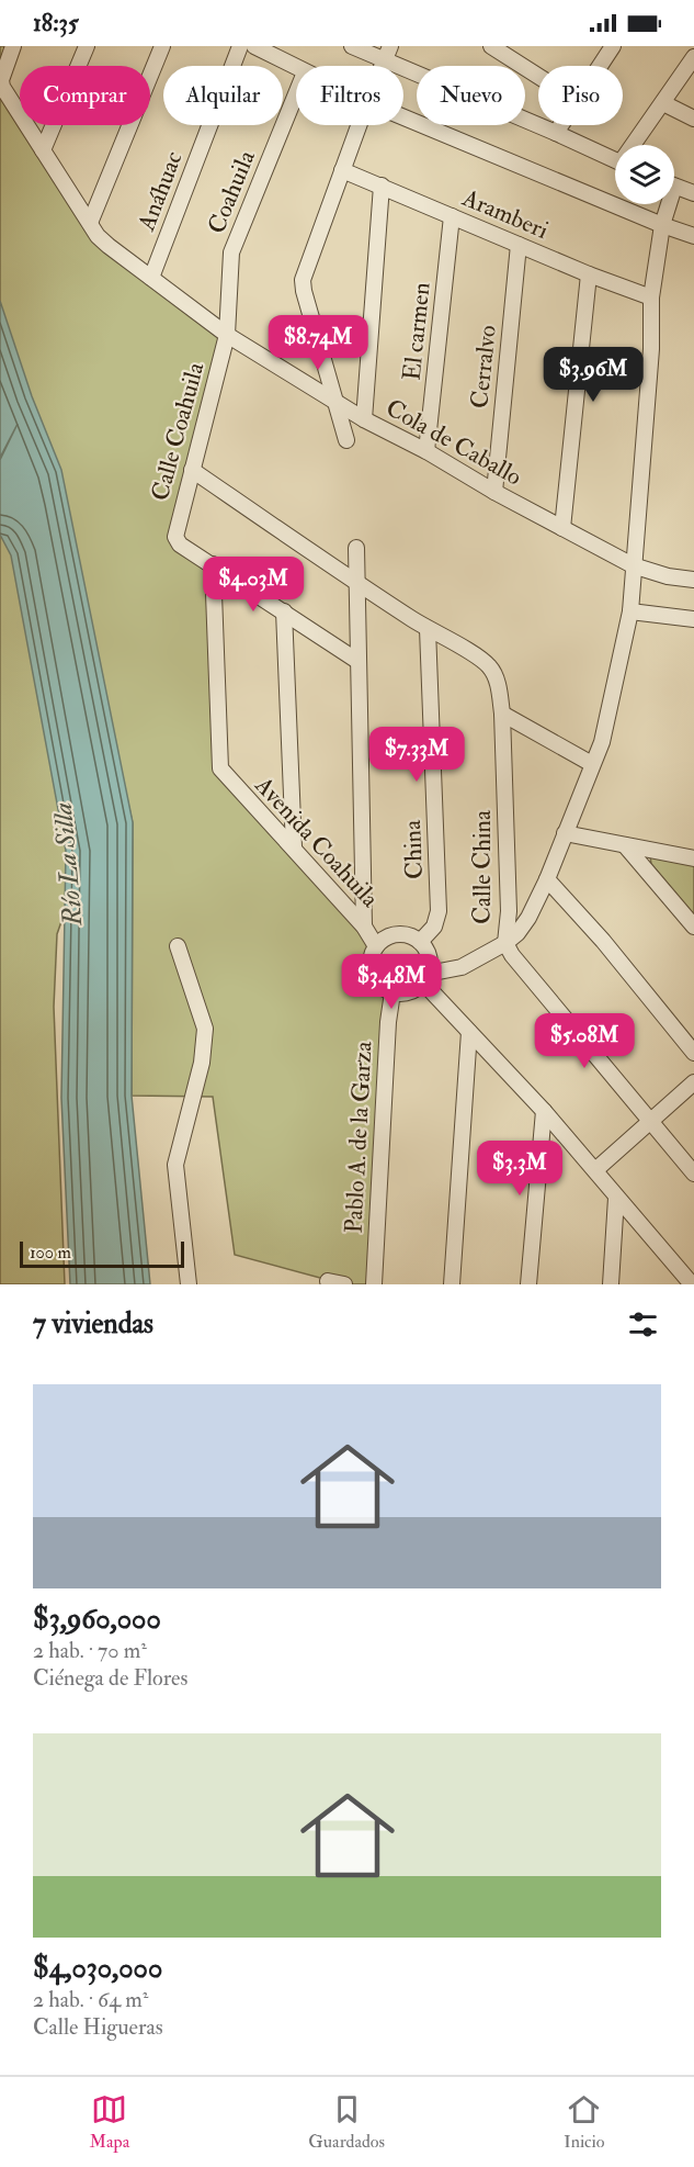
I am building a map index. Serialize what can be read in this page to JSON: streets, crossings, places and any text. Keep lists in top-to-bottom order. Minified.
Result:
{"streets":{"street":["Anáhuac","Coahuila","Aramberi","El carmen","Cerralvo","Calle Coahuila","Cola de Caballo","Avenida Coahuila","China","Calle China","Pablo A. de la Garza"]},"crossings":[["Anáhuac","Cola de Caballo"],["Coahuila","Calle Coahuila"],["Coahuila","Cola de Caballo"],["Aramberi","El carmen"],["Aramberi","Cerralvo"],["El carmen","Cola de Caballo"],["Cerralvo","Cola de Caballo"],["Calle Coahuila","Cola de Caballo"],["Calle Coahuila","Avenida Coahuila"],["Calle Coahuila","Calle China"],["Avenida Coahuila","China"],["Avenida Coahuila","Pablo A. de la Garza"],["China","Calle China"],["China","Pablo A. de la Garza"]],"water":["Río La Silla"],"scale_bar":"100 m","page":{"status":"18:35","chip":["Comprar","Alquilar","Filtros","Nuevo","Piso"],"price":["$8.74M","$3.96M","$4.03M","$7.33M","$3.48M","$5.08M","$3.3M"],"scale":"100 m","heading":"7 viviendas","list":[{"name":"$3,960,000","note":"2 hab. · 70 m² · Ciénega de Flores"},{"name":"$4,030,000","note":"2 hab. · 64 m² · Calle Higueras"}],"tabs":["Mapa","Guardados","Inicio"]}}
